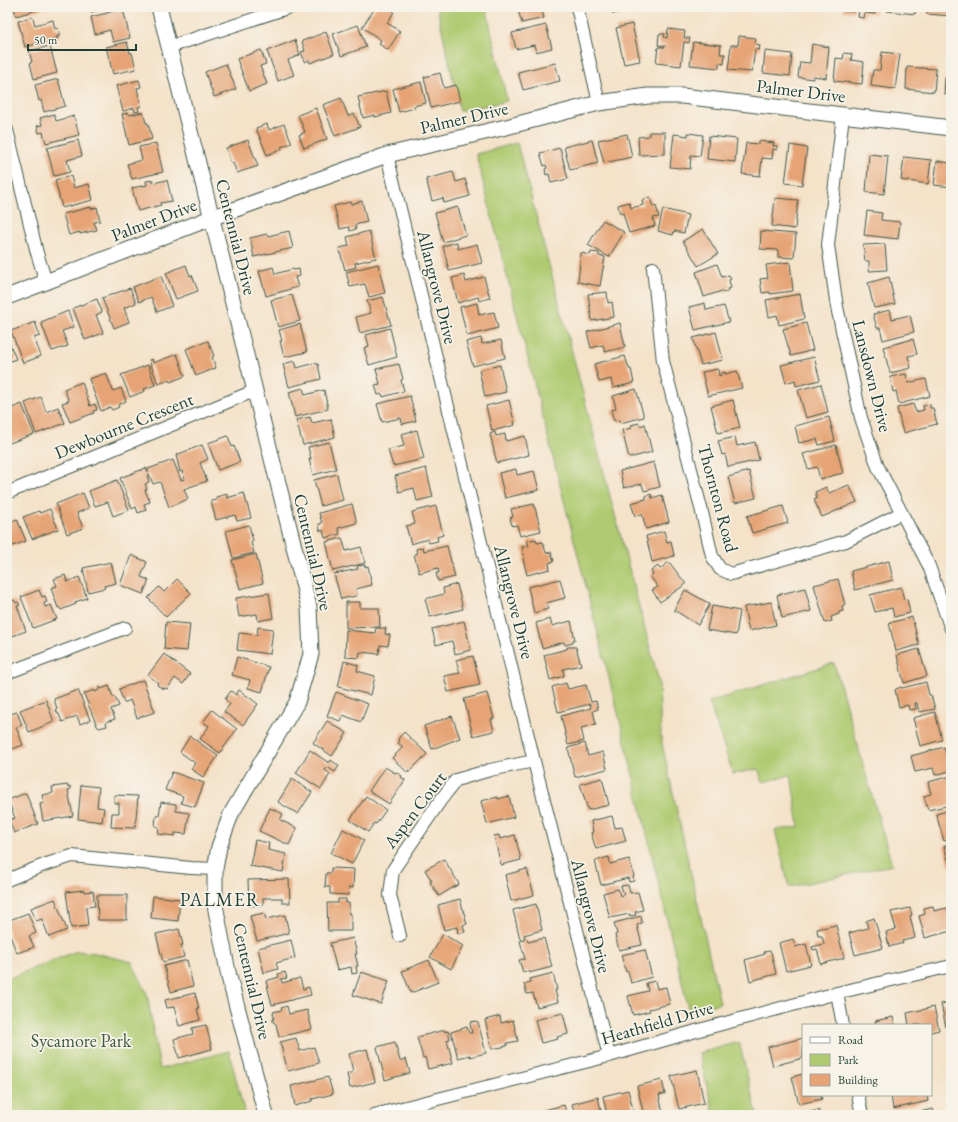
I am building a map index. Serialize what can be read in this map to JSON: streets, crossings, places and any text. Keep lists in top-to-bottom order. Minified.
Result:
{"streets":{"street":["Palmer Drive","Centennial Drive","Allangrove Drive","Lansdown Drive","Dewbourne Crescent","Thornton Road","Aspen Court","Heathfield Drive"]},"crossings":[["Palmer Drive","Centennial Drive"],["Palmer Drive","Allangrove Drive"],["Palmer Drive","Lansdown Drive"],["Centennial Drive","Dewbourne Crescent"],["Allangrove Drive","Aspen Court"],["Allangrove Drive","Heathfield Drive"],["Lansdown Drive","Thornton Road"]],"districts":["PALMER"],"parks":["Sycamore Park"],"legend":["Road","Park","Building"],"scale_bar":"50 m"}
